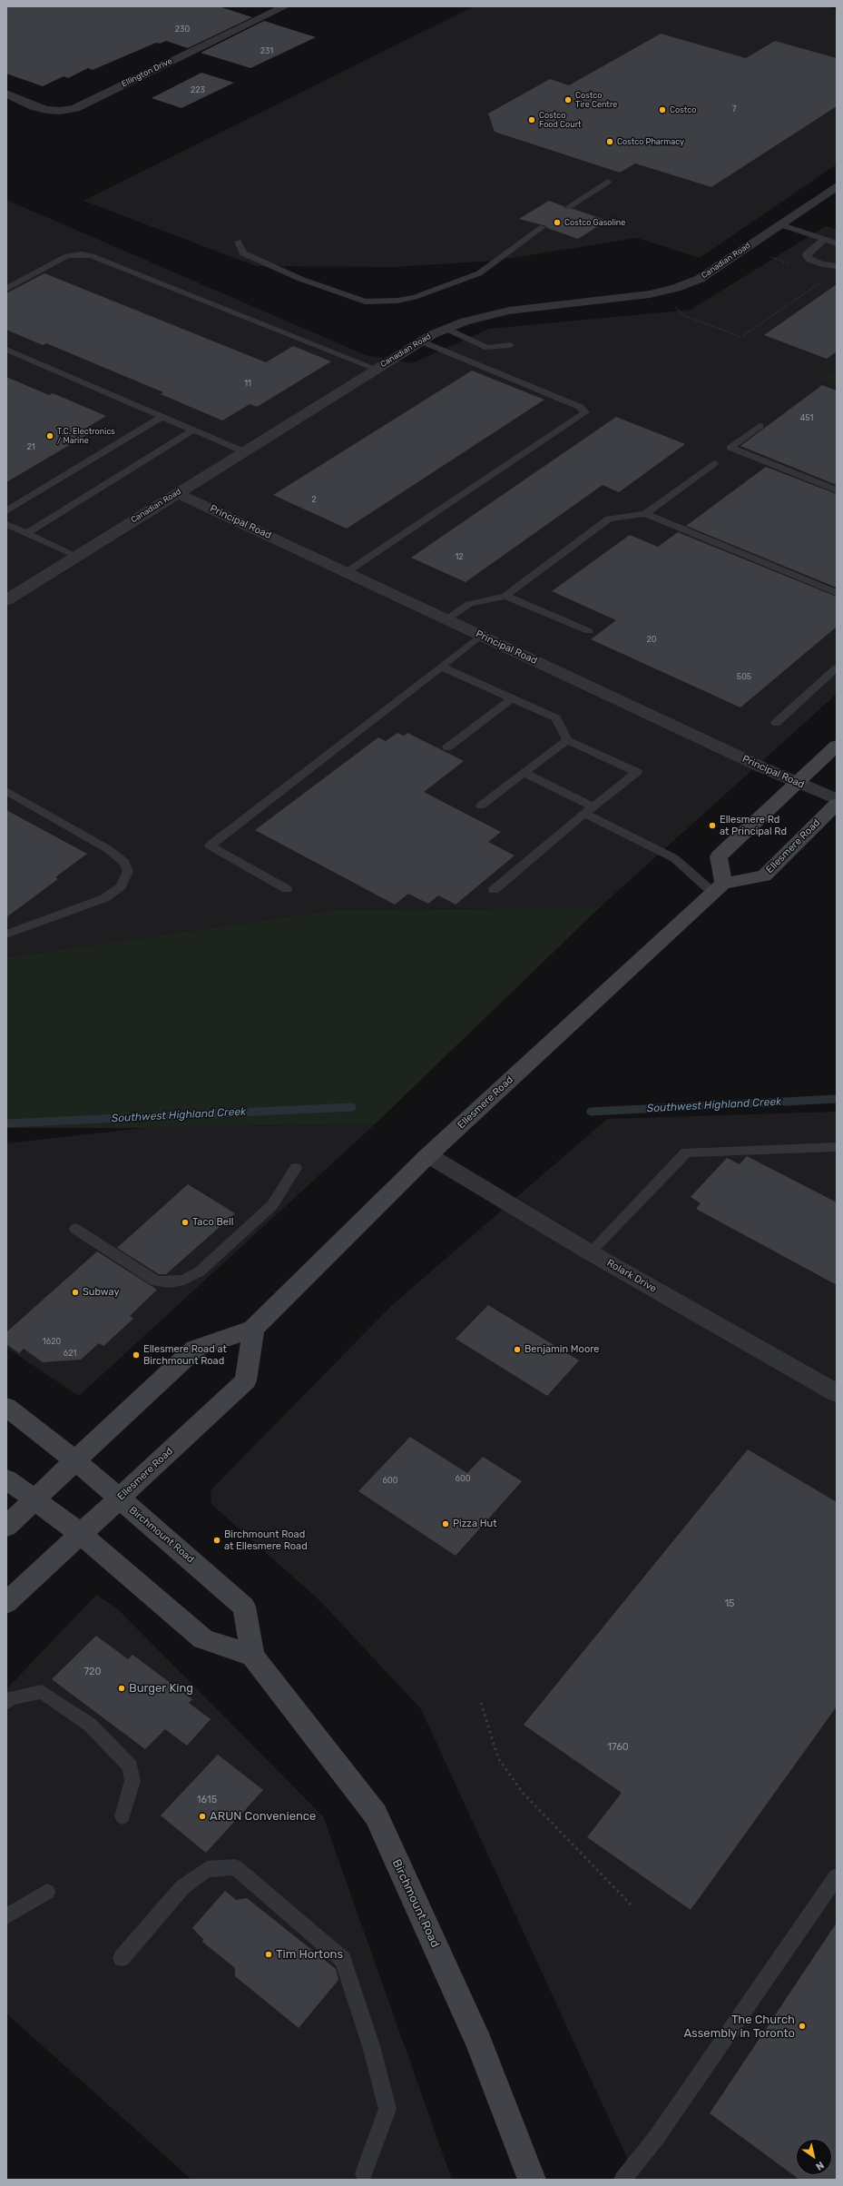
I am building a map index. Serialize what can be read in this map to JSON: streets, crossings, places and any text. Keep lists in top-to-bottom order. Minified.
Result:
{"streets":{"main road":["Ellesmere Road","Birchmount Road"],"street":["Ellington Drive","Canadian Road","Principal Road","Rolark Drive"]},"crossings":[["Canadian Road","Principal Road"],["Ellesmere Road","Rolark Drive"],["Ellesmere Road","Birchmount Road"]],"water":["Southwest Highland Creek"],"places":["Costco Tire Centre","Costco","Costco Food Court","Costco Pharmacy","Costco Gasoline","T.C. Electronics / Marine","Ellesmere Rd at Principal Rd","Taco Bell","Subway","Benjamin Moore","Ellesmere Road at Birchmount Road","Pizza Hut","Birchmount Road at Ellesmere Road","Burger King","ARUN Convenience","Tim Hortons","The Church Assembly in Toronto"],"house_numbers":["230","231","223","7","11","451","21","2","12","20","505","1620","621","600","600","15","720","1760","1615"],"north":"bottom right"}
